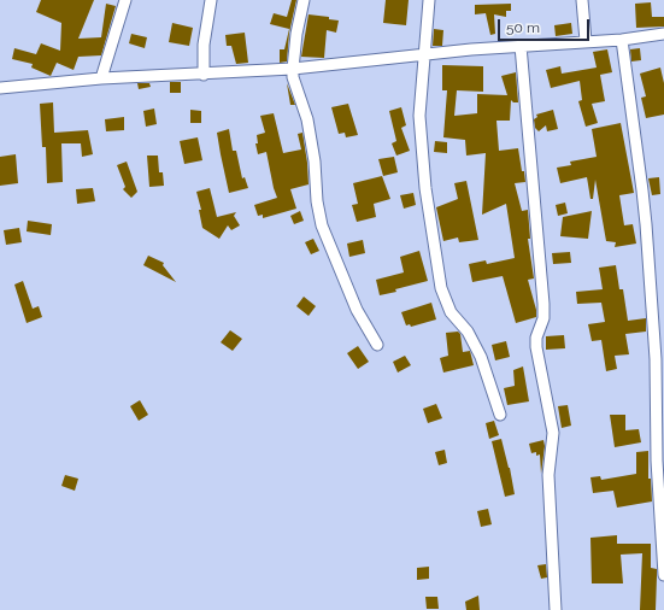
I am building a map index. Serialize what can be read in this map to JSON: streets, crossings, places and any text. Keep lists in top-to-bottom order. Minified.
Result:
{"scale_bar":"50 m"}
